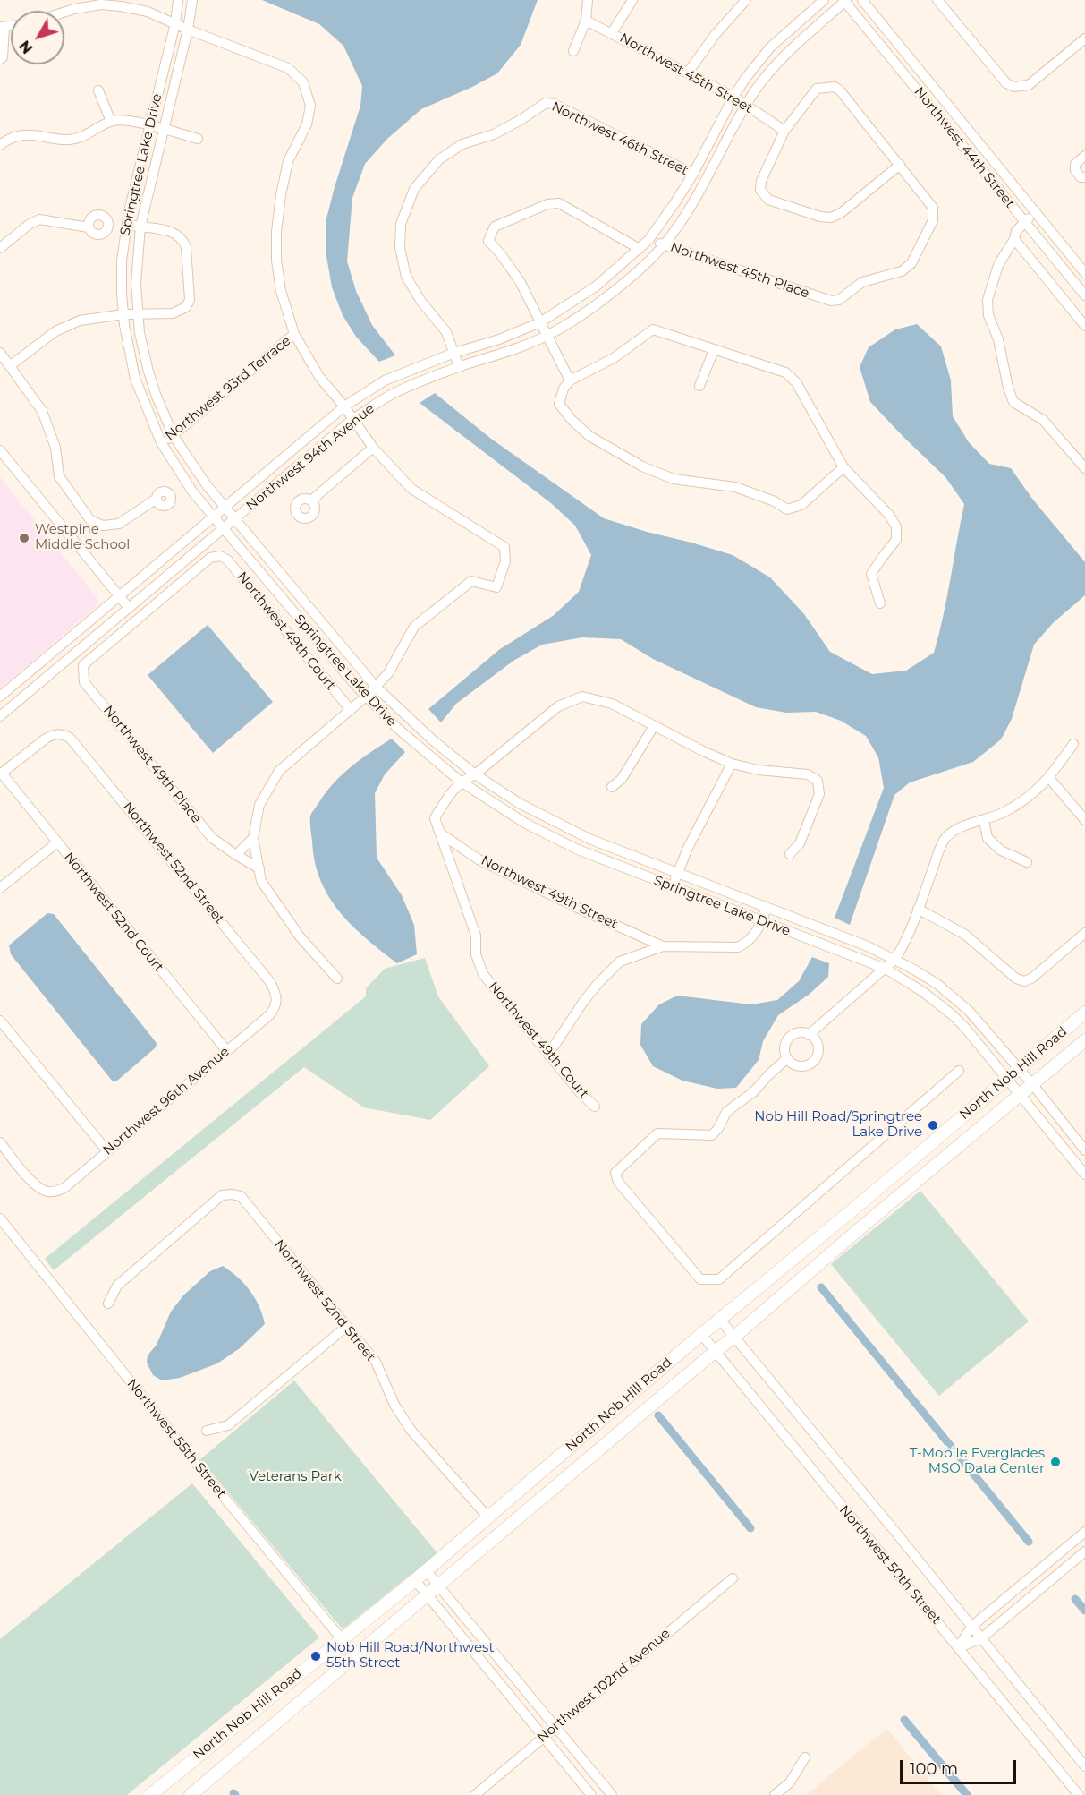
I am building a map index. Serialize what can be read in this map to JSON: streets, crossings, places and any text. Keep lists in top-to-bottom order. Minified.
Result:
{"streets":{"main road":["North Nob Hill Road"],"street":["Northwest 45th Street","Northwest 46th Street","Northwest 44th Street","Springtree Lake Drive","Northwest 45th Place","Northwest 93rd Terrace","Northwest 94th Avenue","Northwest 49th Court","Northwest 49th Place","Northwest 52nd Street","Northwest 49th Street","Northwest 52nd Court","Northwest 96th Avenue","Northwest 55th Street","Northwest 50th Street","Northwest 102nd Avenue"]},"crossings":[["Northwest 45th Street","Northwest 94th Avenue"],["Northwest 46th Street","Northwest 94th Avenue"],["Northwest 44th Street","Northwest 94th Avenue"],["Springtree Lake Drive","Northwest 93rd Terrace"],["Springtree Lake Drive","Northwest 94th Avenue"],["Springtree Lake Drive","Northwest 49th Court"],["Springtree Lake Drive","North Nob Hill Road"],["Northwest 45th Place","Northwest 94th Avenue"],["Northwest 49th Court","Northwest 49th Place"],["Northwest 49th Court","Northwest 49th Street"],["Northwest 52nd Street","Northwest 52nd Court"],["Northwest 52nd Street","North Nob Hill Road"],["Northwest 52nd Street","Northwest 96th Avenue"],["Northwest 52nd Court","Northwest 96th Avenue"],["North Nob Hill Road","Northwest 55th Street"],["North Nob Hill Road","Northwest 50th Street"]],"parks":["Veterans Park"],"places":["Westpine Middle School","Nob Hill Road/Springtree Lake Drive","T-Mobile Everglades MSO Data Center","Nob Hill Road/Northwest 55th Street"],"scale_bar":"100 m","north":"bottom left"}
